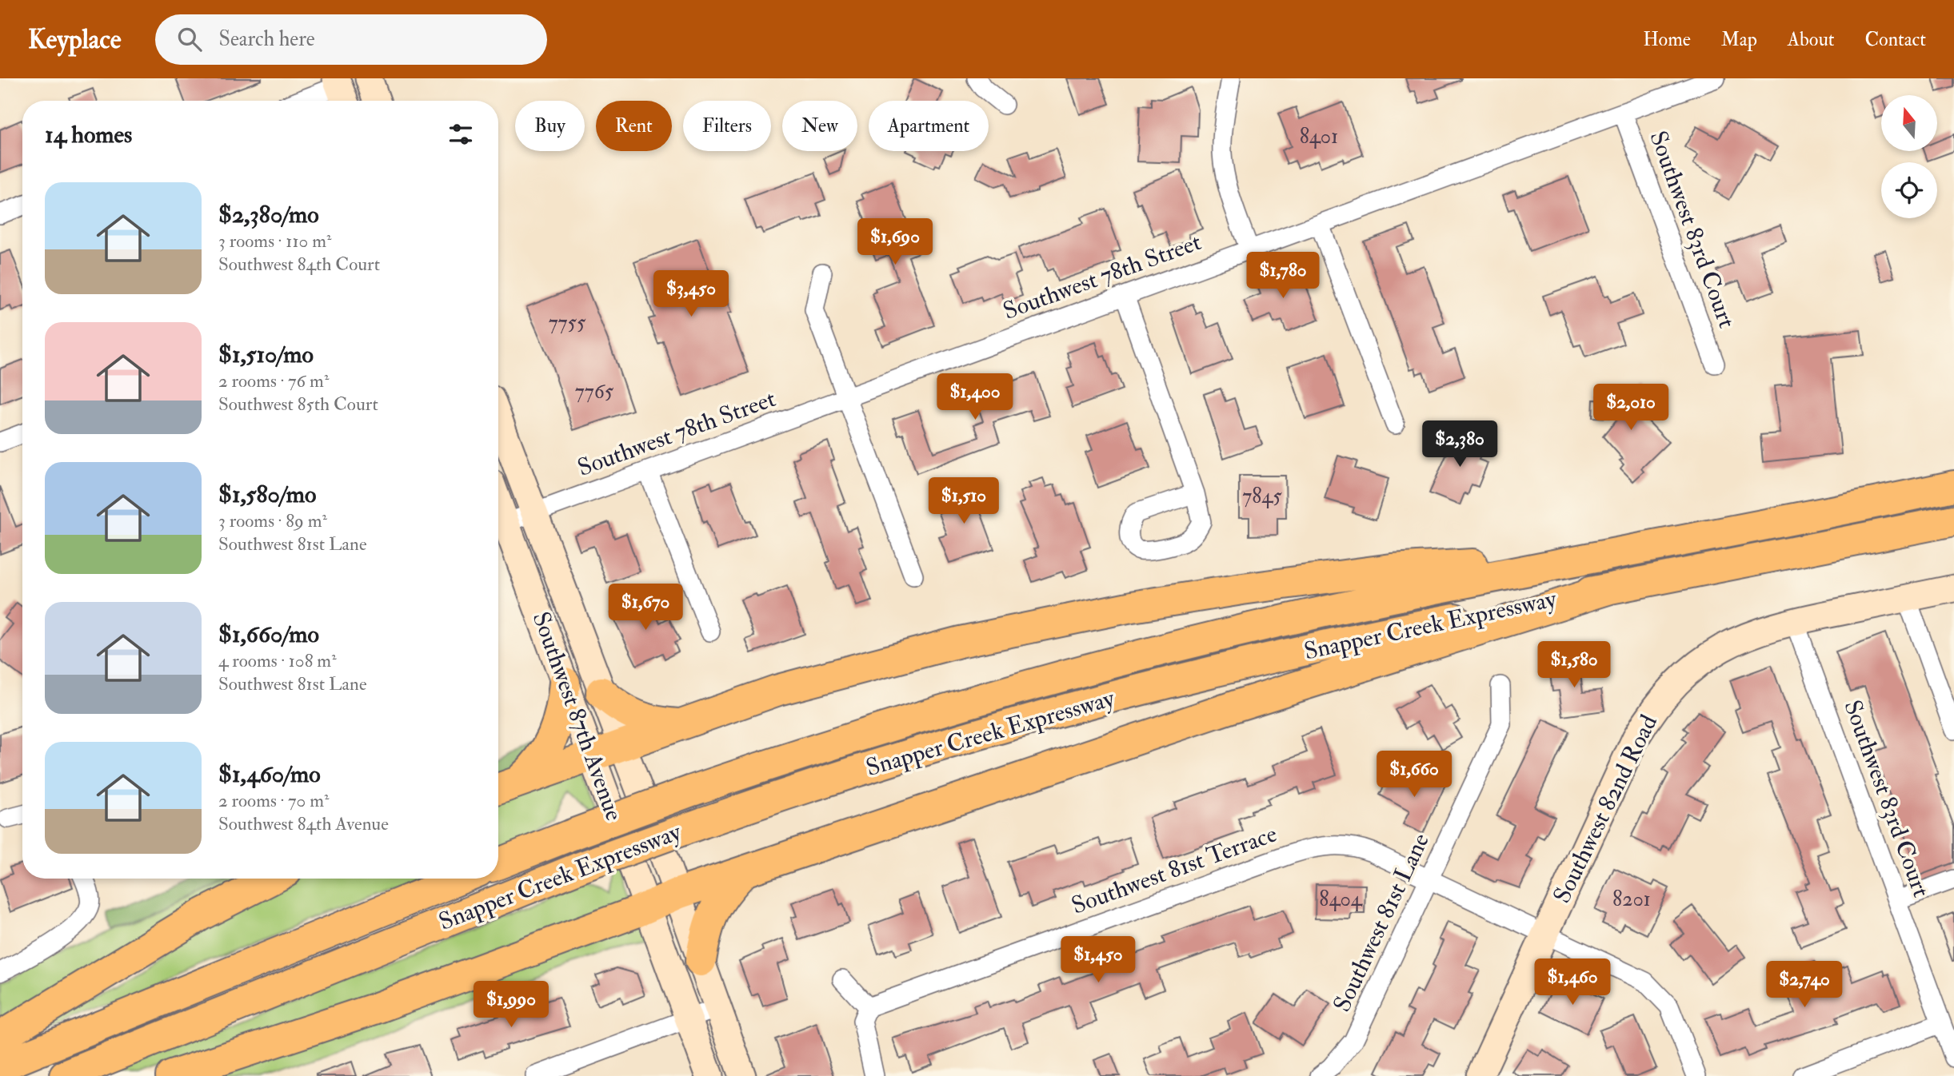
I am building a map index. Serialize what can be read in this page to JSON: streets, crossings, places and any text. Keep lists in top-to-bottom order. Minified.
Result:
{"streets":{"highway":["Snapper Creek Expressway"],"main road":["Southwest 87th Avenue","Southwest 82nd Road"],"street":["Southwest 83rd Court","Southwest 78th Street","Southwest 81st Terrace","Southwest 81st Lane"]},"crossings":[["Southwest 83rd Court","Southwest 78th Street"],["Southwest 83rd Court","Southwest 82nd Road"],["Southwest 78th Street","Southwest 87th Avenue"],["Southwest 82nd Road","Southwest 81st Terrace"],["Southwest 81st Terrace","Southwest 81st Lane"]],"house_numbers":["8401","7755","7765","7845","8404","8201"],"north":"top","page":{"header":"Keyplace","search":"Search here","nav":["Home","Map","About","Contact"],"chip":["Buy","Rent","Filters","New","Apartment"],"heading":"14 homes","list":[{"name":"$2,380/mo","note":"3 rooms · 110 m² · Southwest 84th Court"},{"name":"$1,510/mo","note":"2 rooms · 76 m² · Southwest 85th Court"},{"name":"$1,580/mo","note":"3 rooms · 89 m² · Southwest 81st Lane"},{"name":"$1,660/mo","note":"4 rooms · 108 m² · Southwest 81st Lane"},{"name":"$1,460/mo","note":"2 rooms · 70 m² · Southwest 84th Avenue"}],"price":["$1,690","$1,780","$3,450","$1,400","$2,010","$2,380","$1,510","$1,670","$1,580","$1,660","$1,450","$1,460","$2,740","$1,990"]}}
